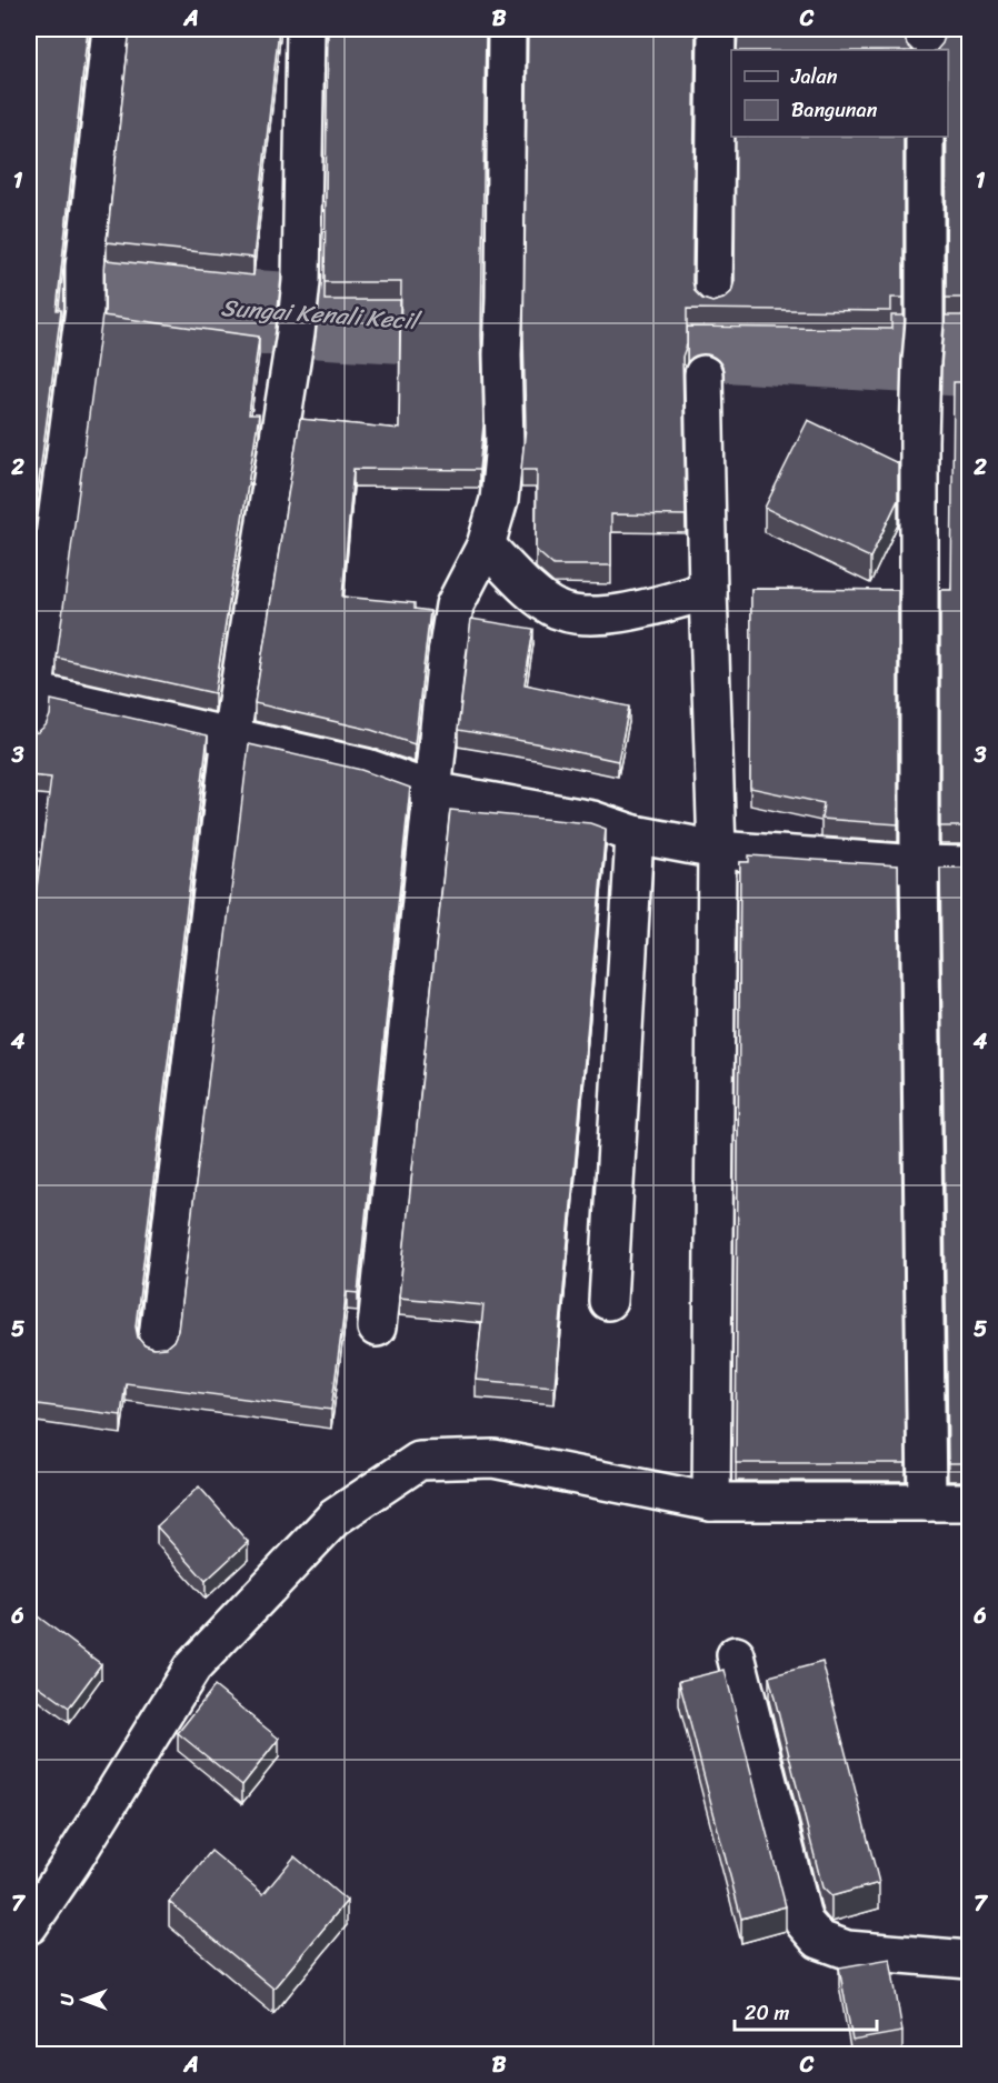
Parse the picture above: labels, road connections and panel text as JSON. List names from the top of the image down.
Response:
{
  "water": ["Sungai Kenali Kecil"],
  "legend": ["Jalan", "Bangunan"],
  "scale_bar": "20 m",
  "north": "left",
  "grid": {
    "columns": ["A", "B", "C"],
    "rows": [
      "1",
      "2",
      "3",
      "4",
      "5",
      "6",
      "7"
    ]
  }
}
